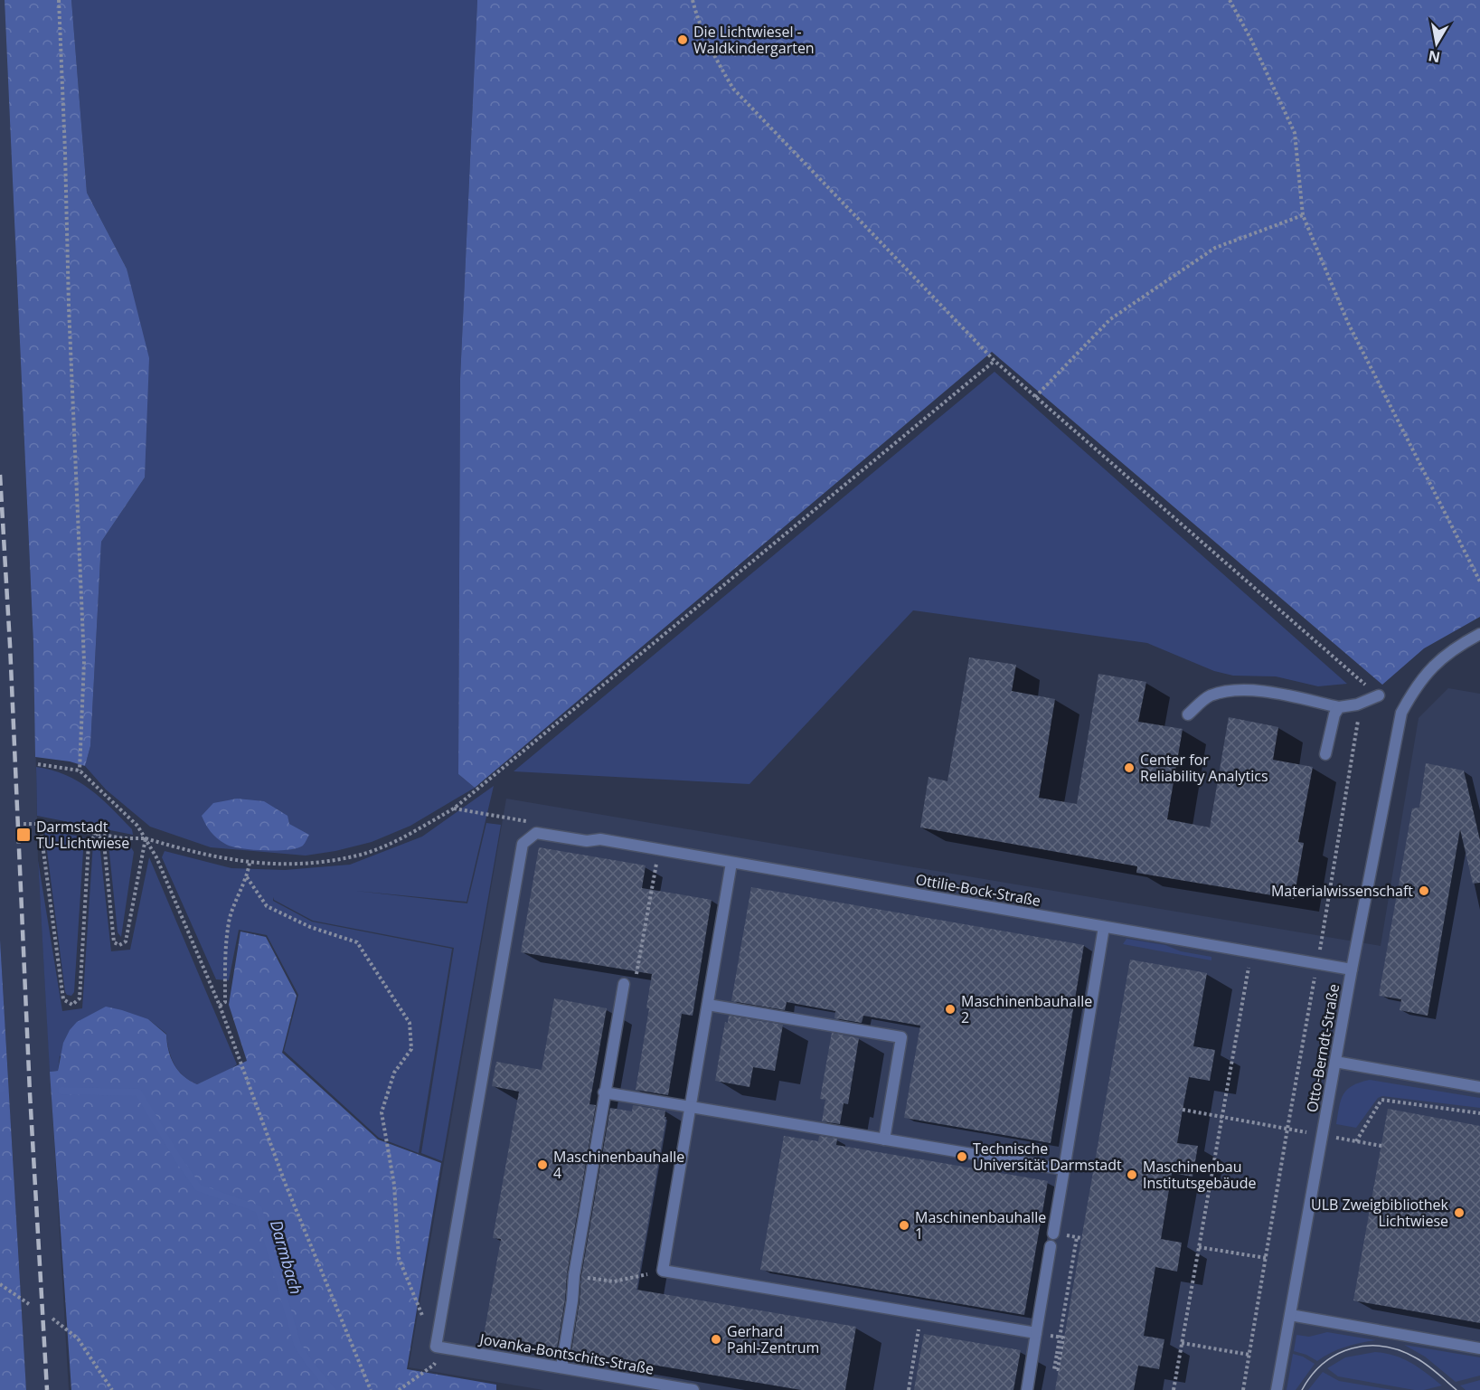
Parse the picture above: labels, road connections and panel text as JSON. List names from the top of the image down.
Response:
{
  "streets": {
    "street": ["Ottilie-Bock-Straße", "Otto-Berndt-Straße", "Jovanka-Bontschits-Straße"]
  },
  "crossings": [
    ["Ottilie-Bock-Straße", "Otto-Berndt-Straße"],
    ["Ottilie-Bock-Straße", "Jovanka-Bontschits-Straße"]
  ],
  "water": ["Darmbach"],
  "places": {
    "other": [
      "Die Lichtwiesel - Waldkindergarten",
      "Center for Reliability Analytics",
      "Materialwissenschaft",
      "Maschinenbauhalle 2",
      "Technische Universität Darmstadt",
      "Maschinenbauhalle 4",
      "Maschinenbau Institutsgebäude",
      "ULB Zweigbibliothek Lichtwiese",
      "Maschinenbauhalle 1",
      "Gerhard Pahl-Zentrum"
    ],
    "transit": ["Darmstadt TU-Lichtwiese"]
  },
  "north": "bottom"
}
